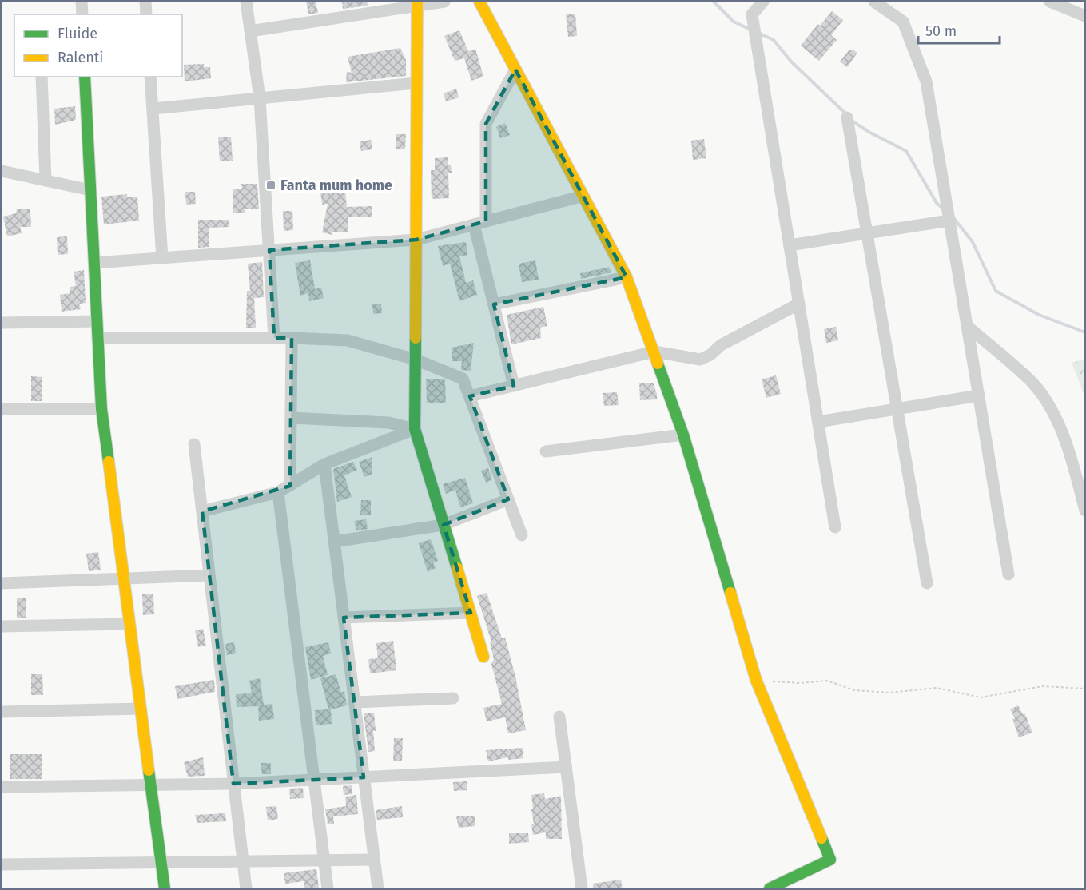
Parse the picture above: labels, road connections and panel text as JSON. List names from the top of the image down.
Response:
{
  "places": {
    "transit": ["Fanta mum home"]
  },
  "legend": ["Fluide", "Ralenti"],
  "scale_bar": "50 m"
}
